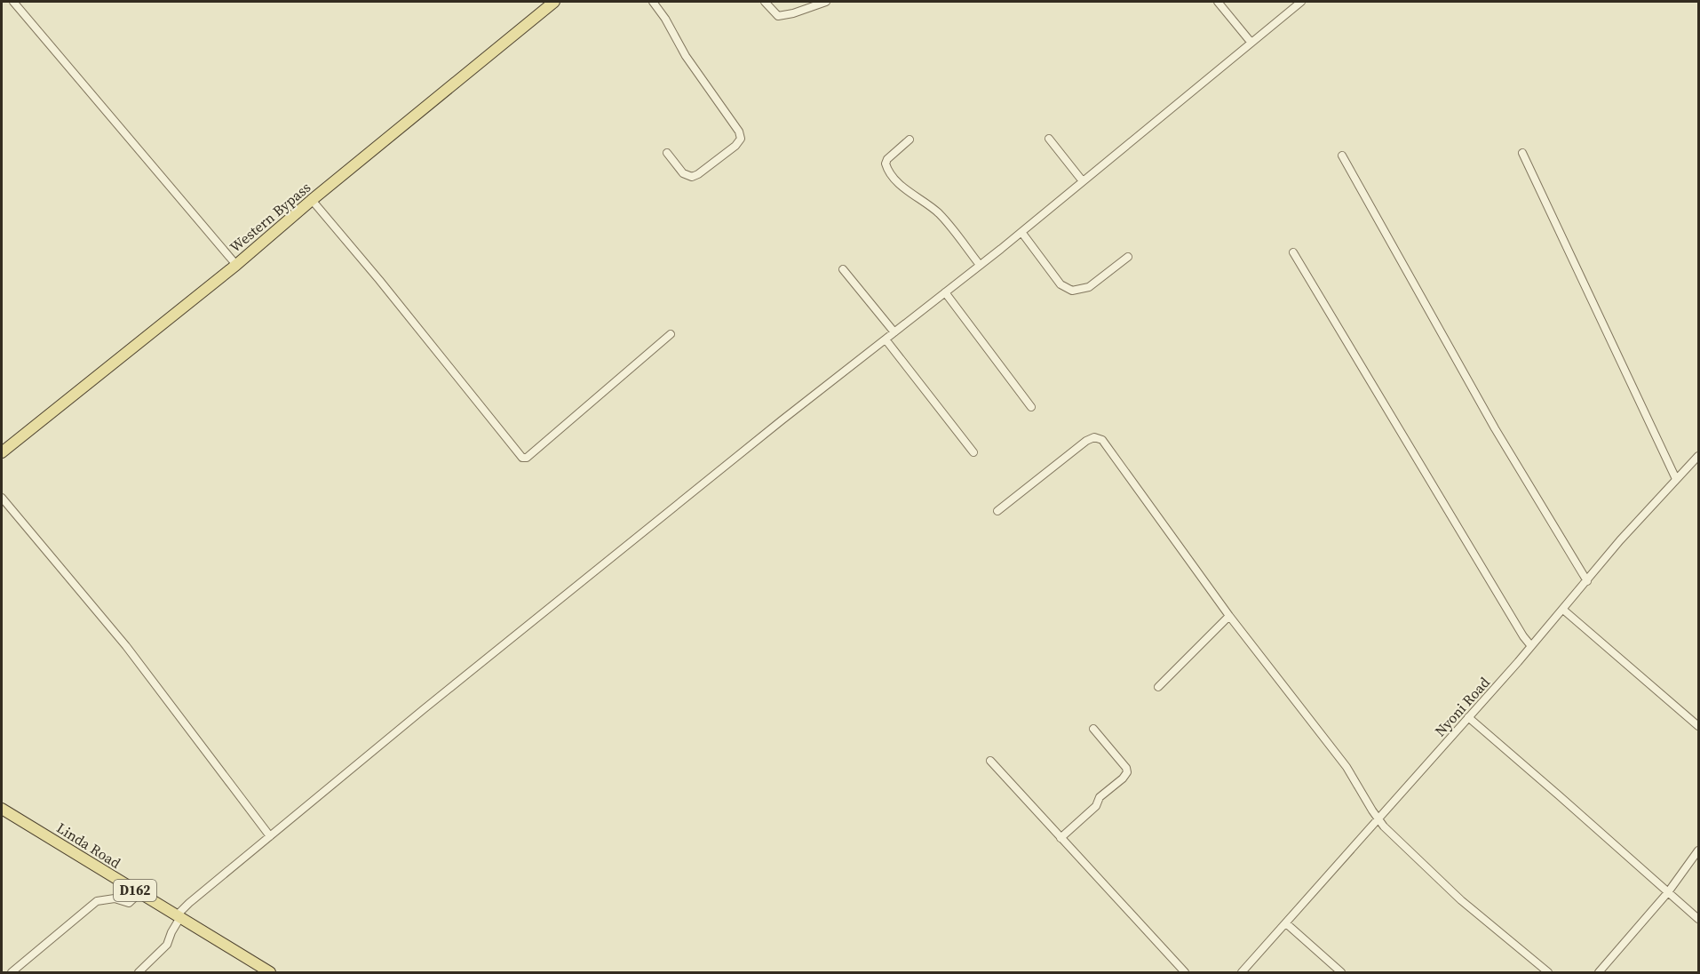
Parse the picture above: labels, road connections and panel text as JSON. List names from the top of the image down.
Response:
{
  "streets": {
    "main road": ["Western Bypass", "Linda Road", "D162"],
    "street": ["Nyoni Road"]
  }
}
